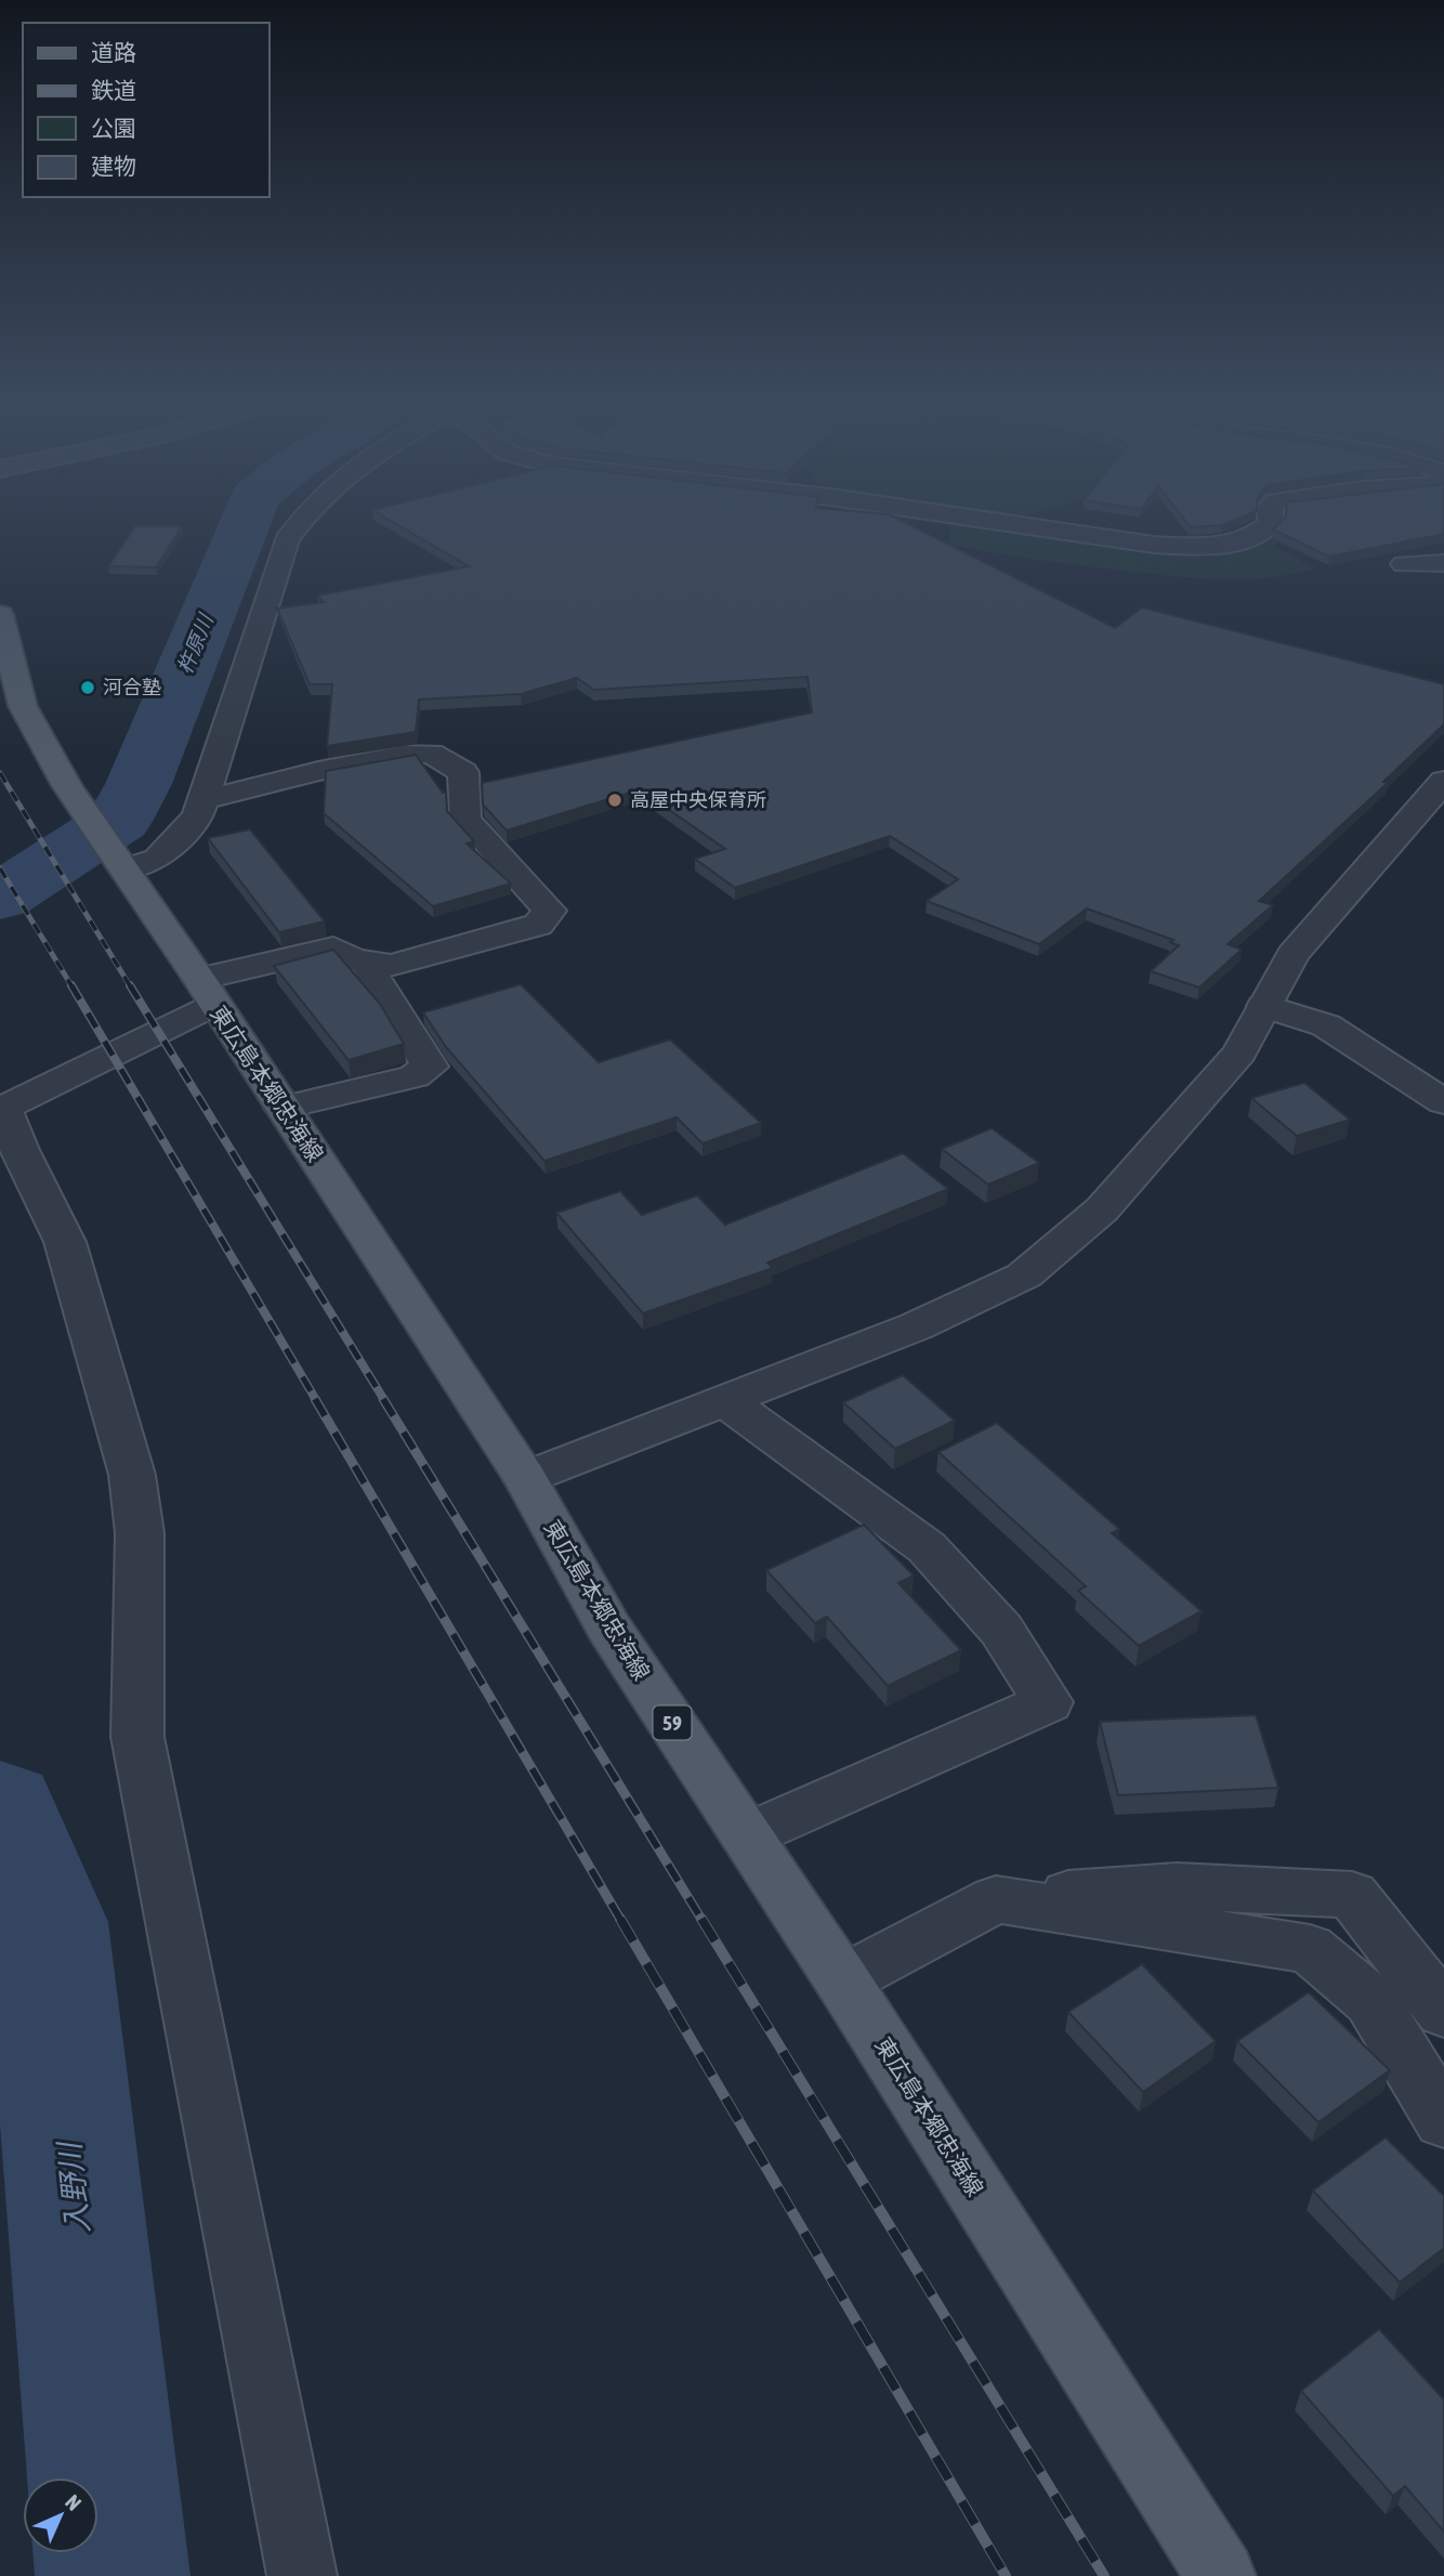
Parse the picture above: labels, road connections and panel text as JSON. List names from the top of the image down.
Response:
{
  "streets": {
    "main road": ["東広島本郷忠海線", "59"]
  },
  "water": ["杵原川", "入野川"],
  "places": ["河合塾", "高屋中央保育所"],
  "legend": [
    "道路",
    "鉄道",
    "公園",
    "建物"
  ],
  "north": "top right"
}
